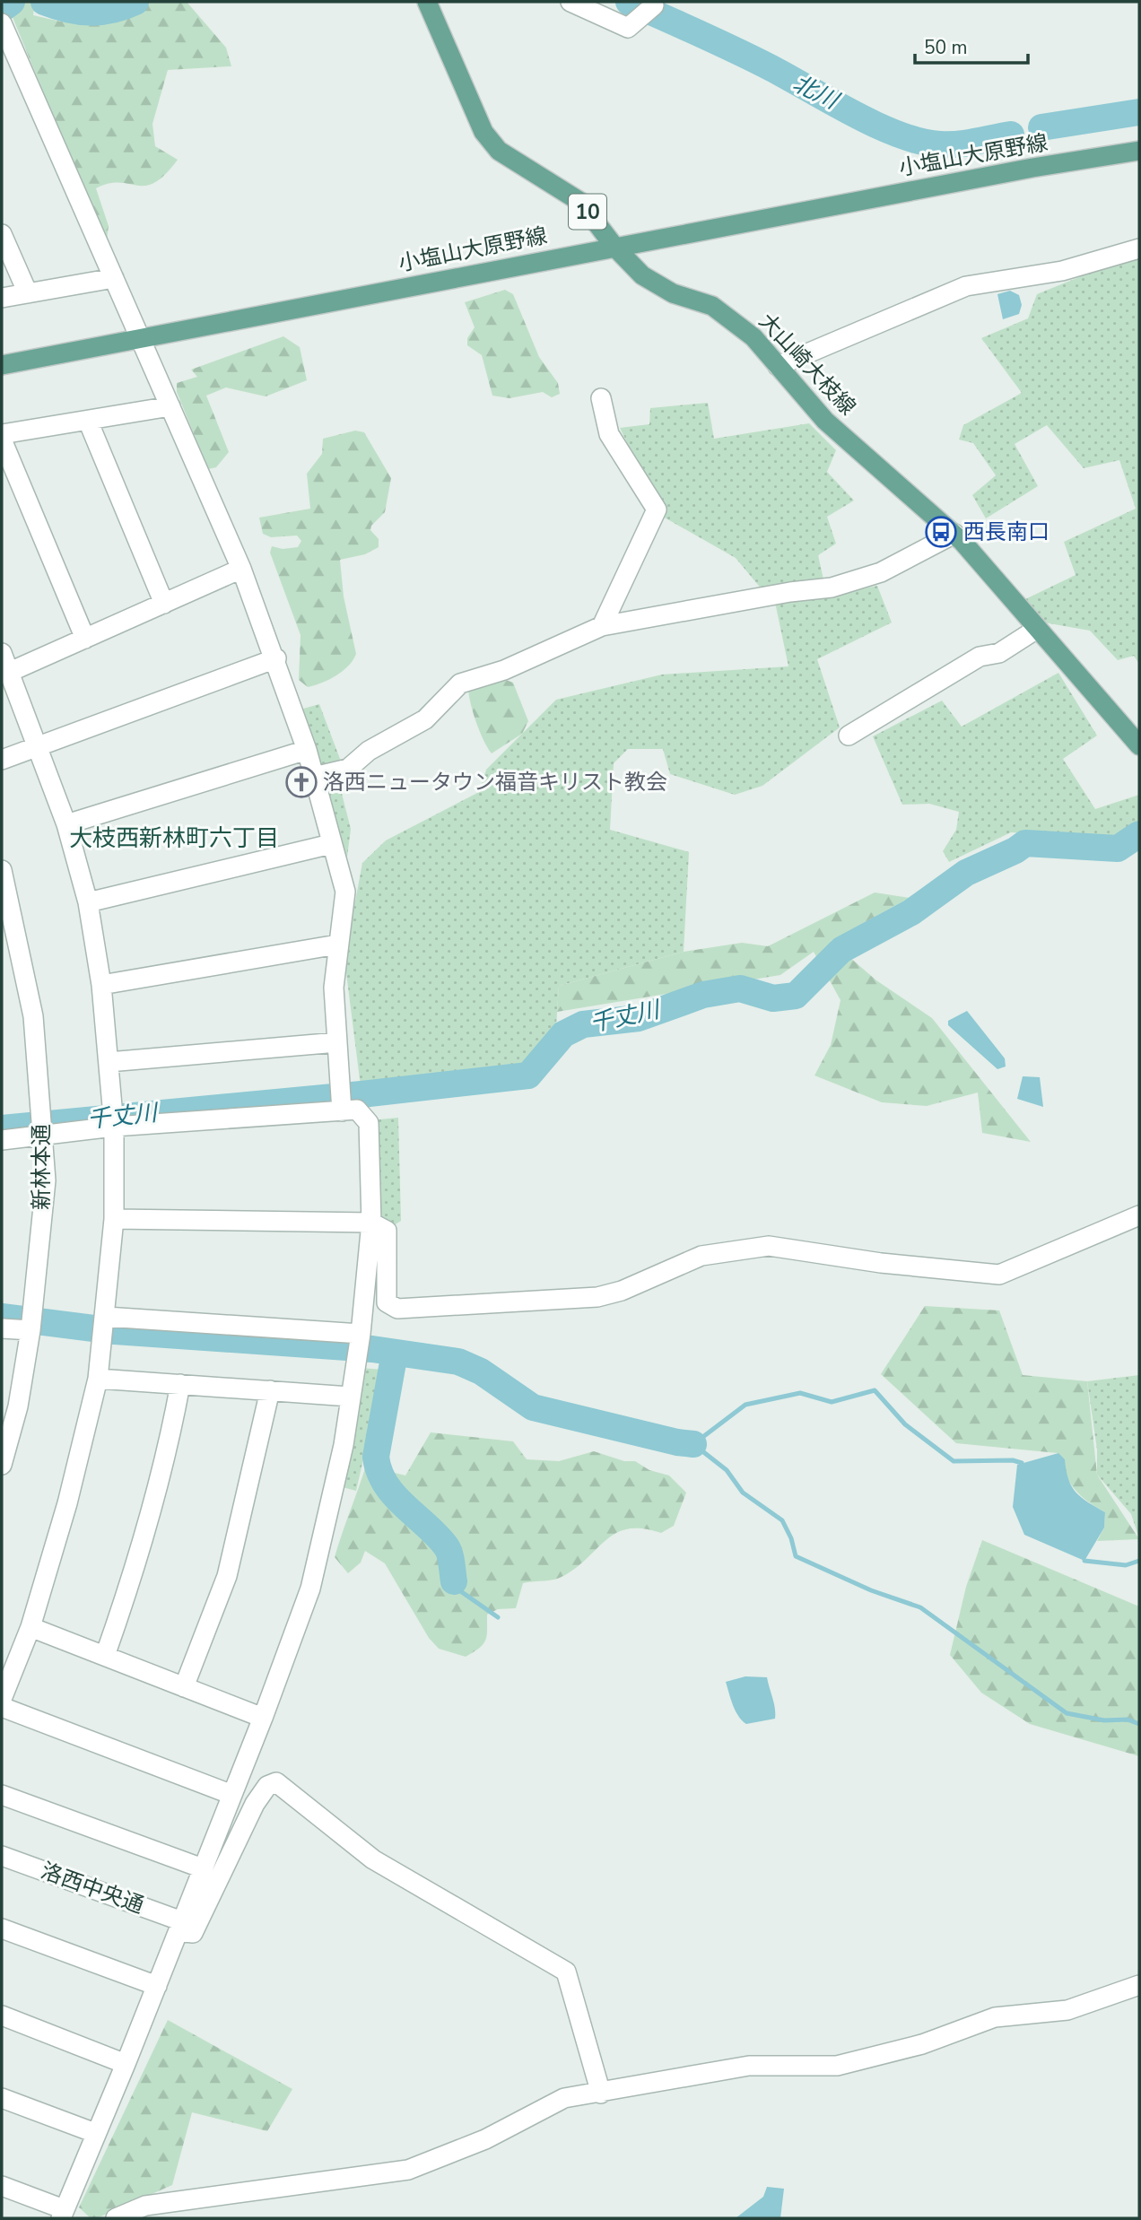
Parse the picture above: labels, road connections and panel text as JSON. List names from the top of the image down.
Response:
{
  "streets": {
    "main road": ["小塩山大原野線", "10", "大山崎大枝線"],
    "street": ["新林本通", "洛西中央通"]
  },
  "crossings": [
    ["小塩山大原野線", "大山崎大枝線"]
  ],
  "districts": ["大枝西新林町六丁目"],
  "water": ["北川", "千丈川"],
  "places": {
    "bus stop": ["西長南口"],
    "church": ["洛西ニュータウン福音キリスト教会"]
  },
  "scale_bar": "50 m"
}
